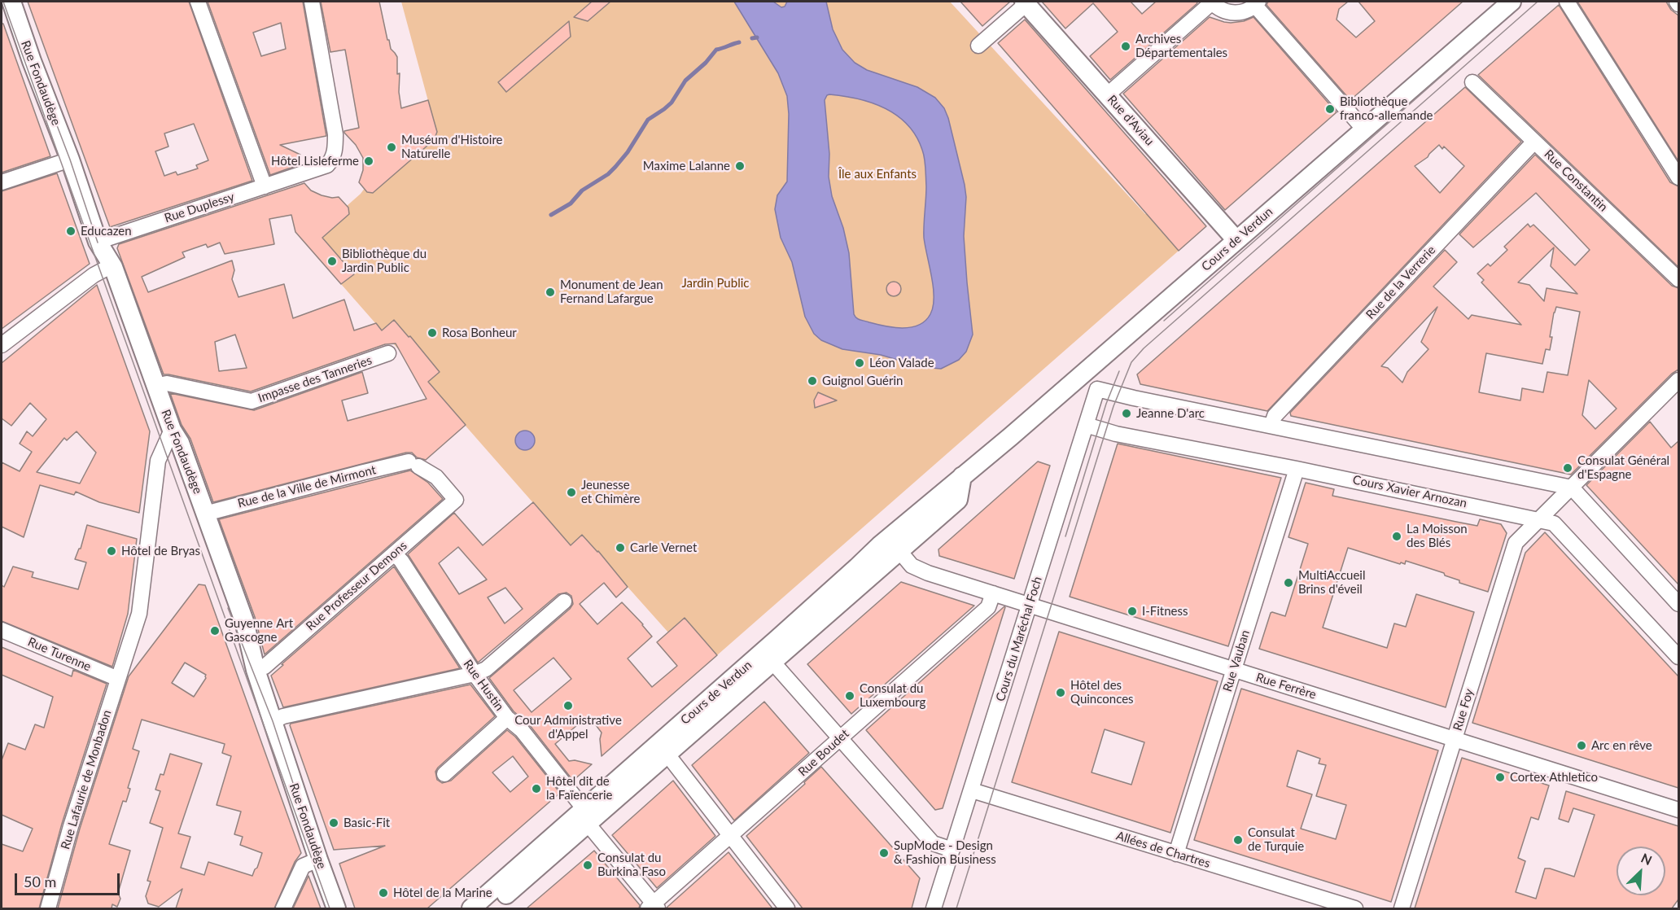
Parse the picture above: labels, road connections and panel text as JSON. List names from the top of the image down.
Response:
{
  "streets": {
    "main road": ["Rue Fondaudège", "Rue d'Aviau", "Cours de Verdun"],
    "street": [
      "Rue Constantin",
      "Rue Duplessy",
      "Rue de la Verrerie",
      "Impasse des Tanneries",
      "Rue de la Ville de Mirmont",
      "Cours Xavier Arnozan",
      "Rue Professeur Demons",
      "Cours du Maréchal Foch",
      "Rue Turenne",
      "Rue Vauban",
      "Rue Hustin",
      "Rue Ferrère",
      "Rue Foy",
      "Rue Boudet",
      "Rue Lafaurie de Monbadon",
      "Allées de Chartres"
    ]
  },
  "crossings": [
    ["Rue Fondaudège", "Rue Duplessy"],
    ["Rue Fondaudège", "Impasse des Tanneries"],
    ["Rue Fondaudège", "Rue de la Ville de Mirmont"],
    ["Rue Fondaudège", "Rue Professeur Demons"],
    ["Rue Fondaudège", "Rue Lafaurie de Monbadon"],
    ["Rue d'Aviau", "Cours de Verdun"],
    ["Rue Constantin", "Rue de la Verrerie"],
    ["Cours de Verdun", "Rue Hustin"],
    ["Cours de Verdun", "Rue Ferrère"],
    ["Rue de la Ville de Mirmont", "Rue Professeur Demons"],
    ["Cours Xavier Arnozan", "Cours du Maréchal Foch"],
    ["Cours Xavier Arnozan", "Rue Vauban"],
    ["Cours Xavier Arnozan", "Rue Foy"],
    ["Rue Professeur Demons", "Rue Hustin"],
    ["Cours du Maréchal Foch", "Rue Ferrère"],
    ["Cours du Maréchal Foch", "Allées de Chartres"],
    ["Rue Turenne", "Rue Lafaurie de Monbadon"],
    ["Rue Vauban", "Rue Ferrère"],
    ["Rue Vauban", "Allées de Chartres"],
    ["Rue Hustin", "Rue Boudet"],
    ["Rue Ferrère", "Rue Foy"],
    ["Rue Ferrère", "Rue Boudet"]
  ],
  "parks": ["Île aux Enfants", "Jardin Public"],
  "places": [
    "Archives Départementales",
    "Bibliothèque franco-allemande",
    "Muséum d'Histoire Naturelle",
    "Hôtel Lisleferme",
    "Maxime Lalanne",
    "Educazen",
    "Bibliothèque du Jardin Public",
    "Monument de Jean Fernand Lafargue",
    "Rosa Bonheur",
    "Léon Valade",
    "Guignol Guérin",
    "Jeanne D'arc",
    "Consulat Général d'Espagne",
    "Jeunesse et Chimère",
    "La Moisson des Blés",
    "Carle Vernet",
    "Hôtel de Bryas",
    "MultiAccueil Brins d'éveil",
    "I-Fitness",
    "Guyenne Art Gascogne",
    "Hôtel des Quinconces",
    "Consulat du Luxembourg",
    "Cour Administrative d'Appel",
    "Arc en rêve",
    "Cortex Athletico",
    "Hôtel dit de la Faïencerie",
    "Basic-Fit",
    "Consulat de Turquie",
    "SupMode - Design & Fashion Business",
    "Consulat du Burkina Faso",
    "Hôtel de la Marine"
  ],
  "scale_bar": "50 m",
  "north": "top right"
}
